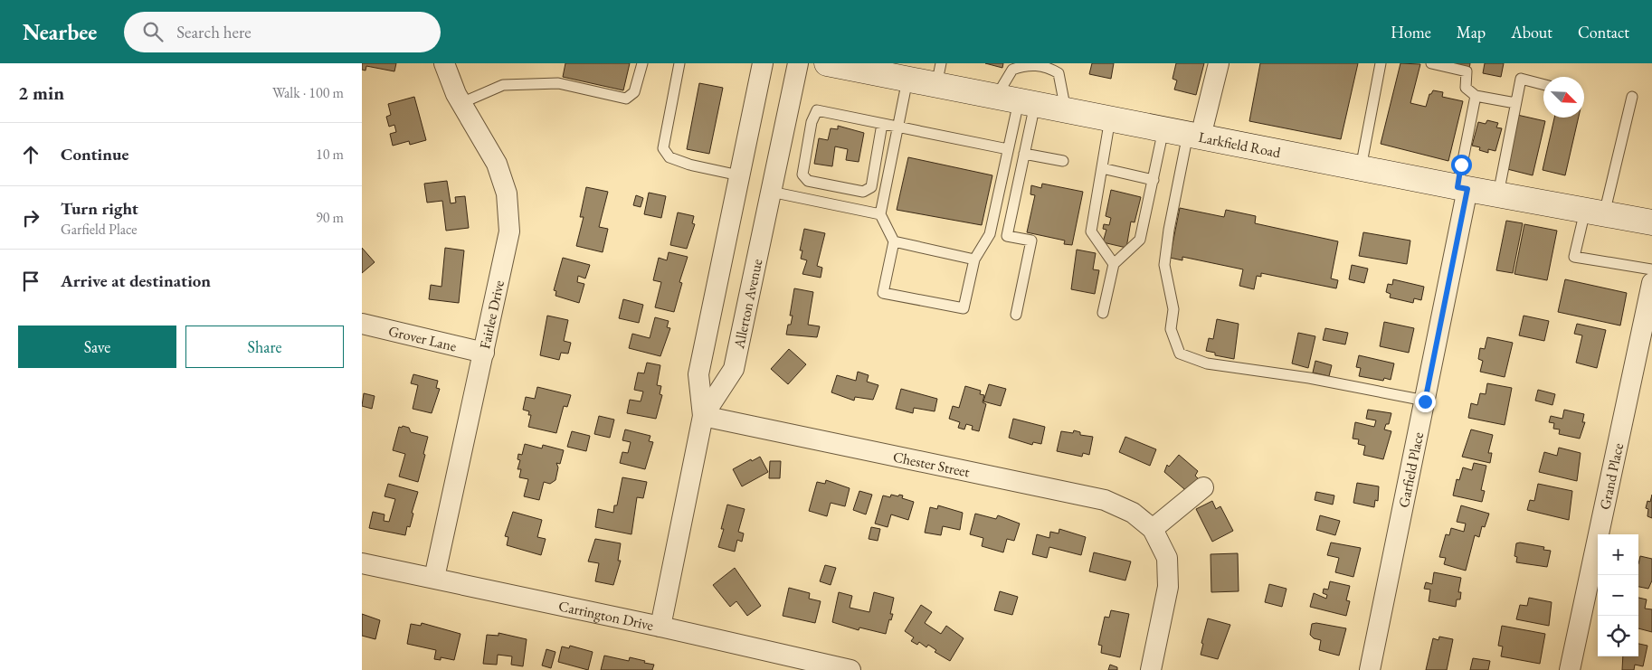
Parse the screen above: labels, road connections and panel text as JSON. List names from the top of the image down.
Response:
{
  "streets": {
    "main road": ["Larkfield Road"],
    "street": [
      "Allerton Avenue",
      "Fairlee Drive",
      "Grover Lane",
      "Chester Street",
      "Garfield Place",
      "Grand Place",
      "Carrington Drive"
    ]
  },
  "crossings": [
    ["Larkfield Road", "Garfield Place"],
    ["Allerton Avenue", "Chester Street"],
    ["Allerton Avenue", "Carrington Drive"],
    ["Fairlee Drive", "Grover Lane"],
    ["Fairlee Drive", "Carrington Drive"]
  ],
  "north": "bottom right",
  "page": {
    "header": "Nearbee",
    "search": "Search here",
    "nav": [
      "Home",
      "Map",
      "About",
      "Contact"
    ],
    "heading": ["2 min", "Walk · 100 m"],
    "list": [
      ["Continue", "10 m"],
      ["Turn right", "Garfield Place", "90 m"],
      "Arrive at destination"
    ],
    "buttons": ["Save", "Share"],
    "map_buttons": ["+", "−"]
  }
}
